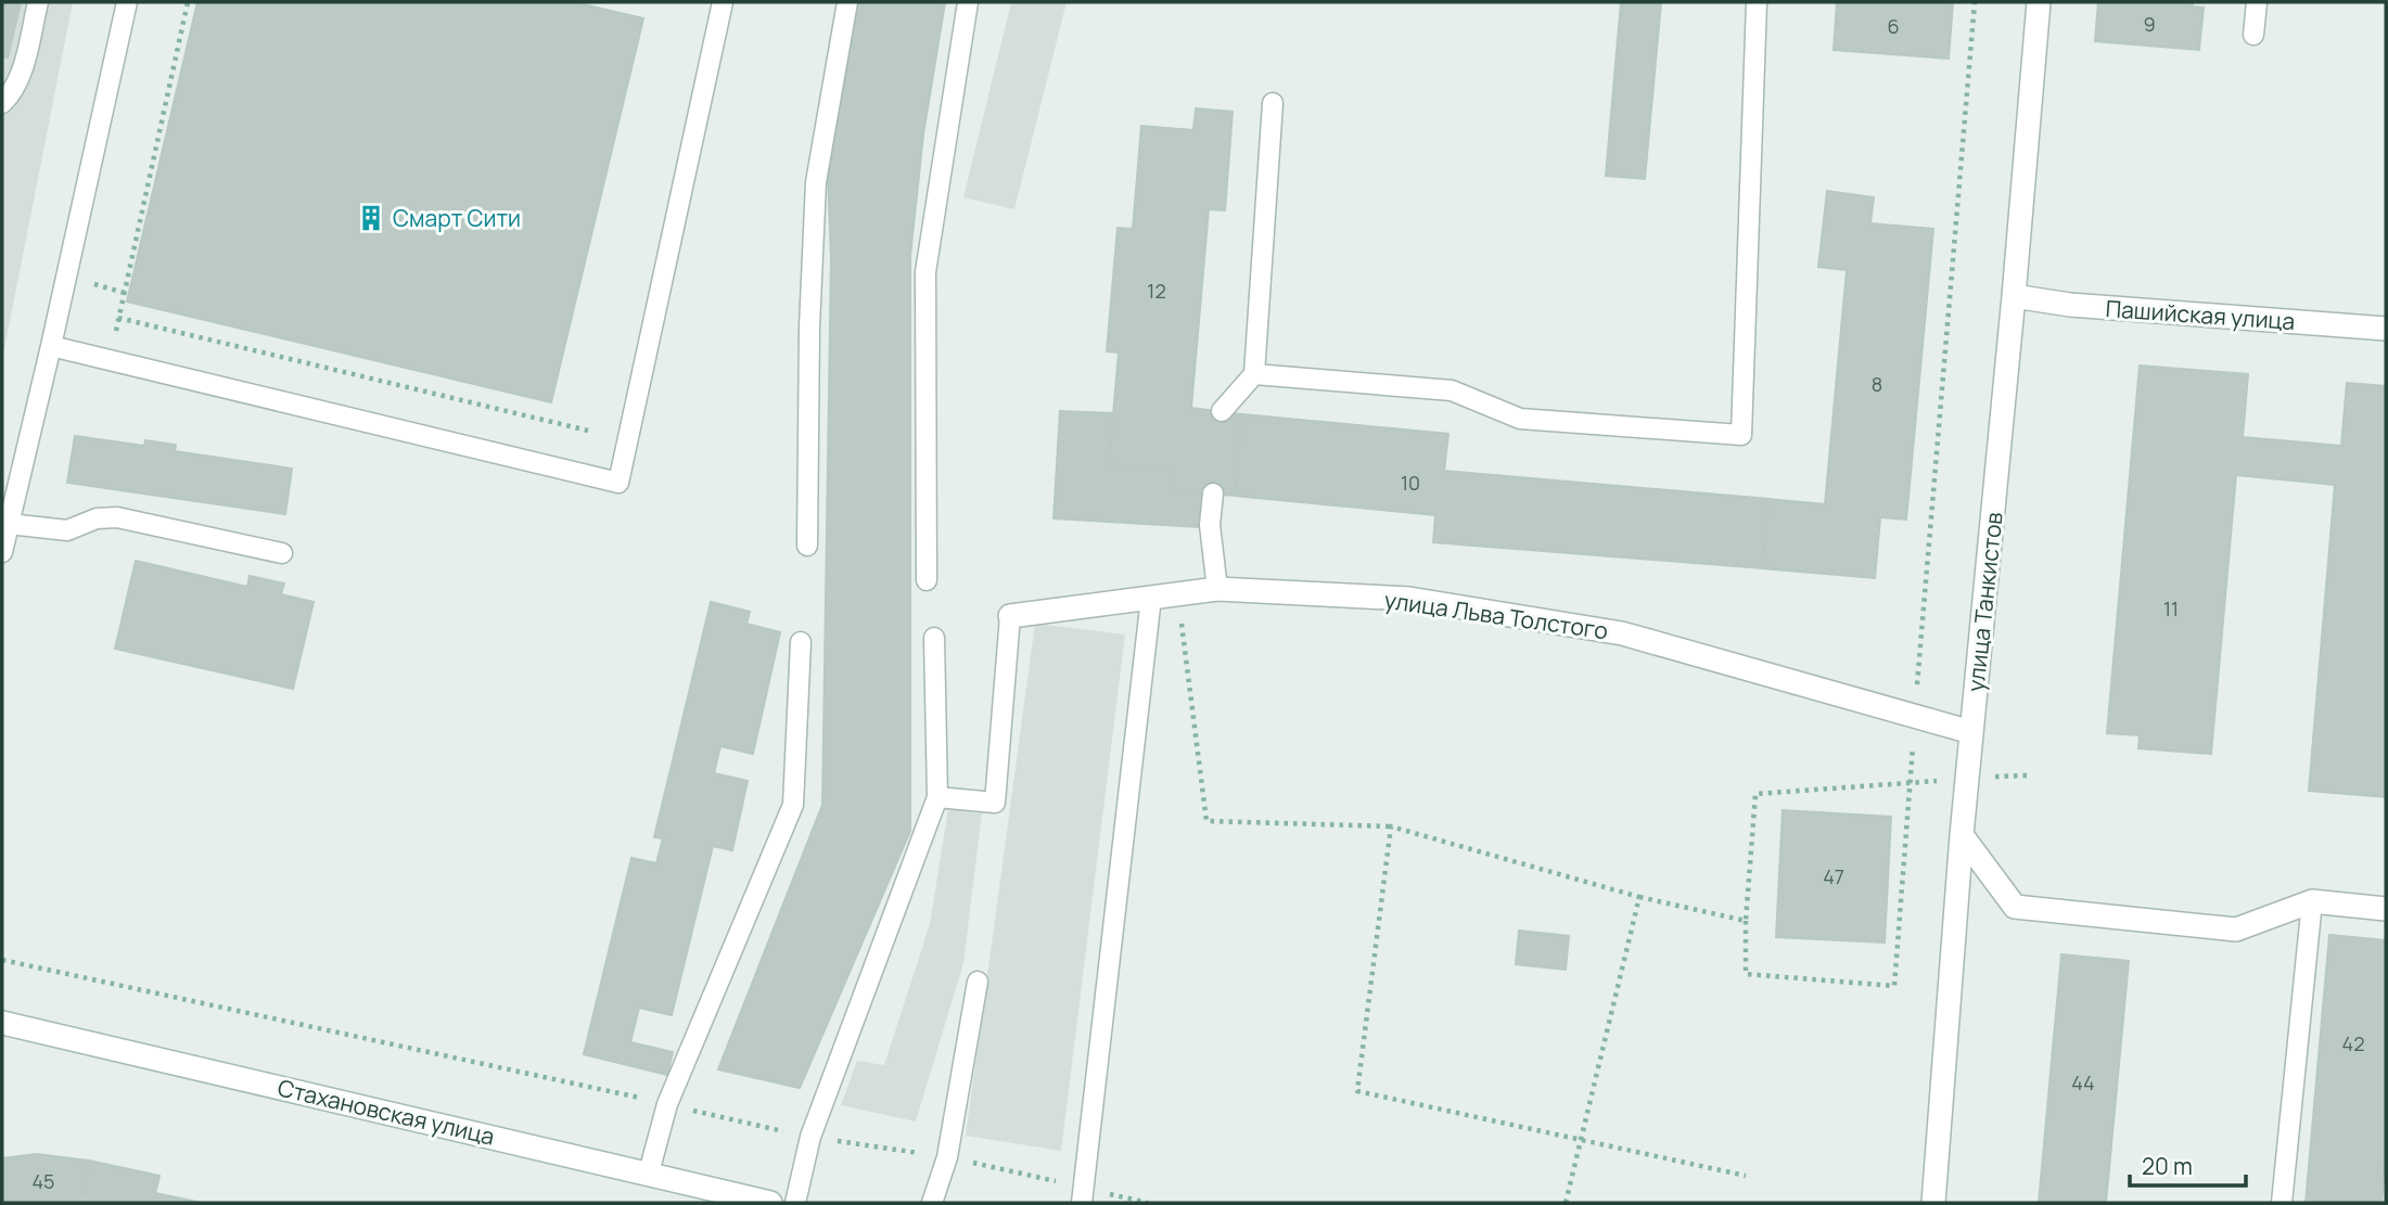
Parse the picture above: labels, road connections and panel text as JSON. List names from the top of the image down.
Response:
{
  "streets": {
    "street": [
      "Пашийская улица",
      "улица Танкистов",
      "улица Льва Толстого",
      "Стахановская улица"
    ]
  },
  "crossings": [
    ["Пашийская улица", "улица Танкистов"],
    ["улица Танкистов", "улица Льва Толстого"]
  ],
  "places": {
    "building": ["Смарт Сити"]
  },
  "house_numbers": [
    "9",
    "6",
    "12",
    "8",
    "10",
    "11",
    "47",
    "42",
    "44",
    "45"
  ],
  "scale_bar": "20 m"
}
